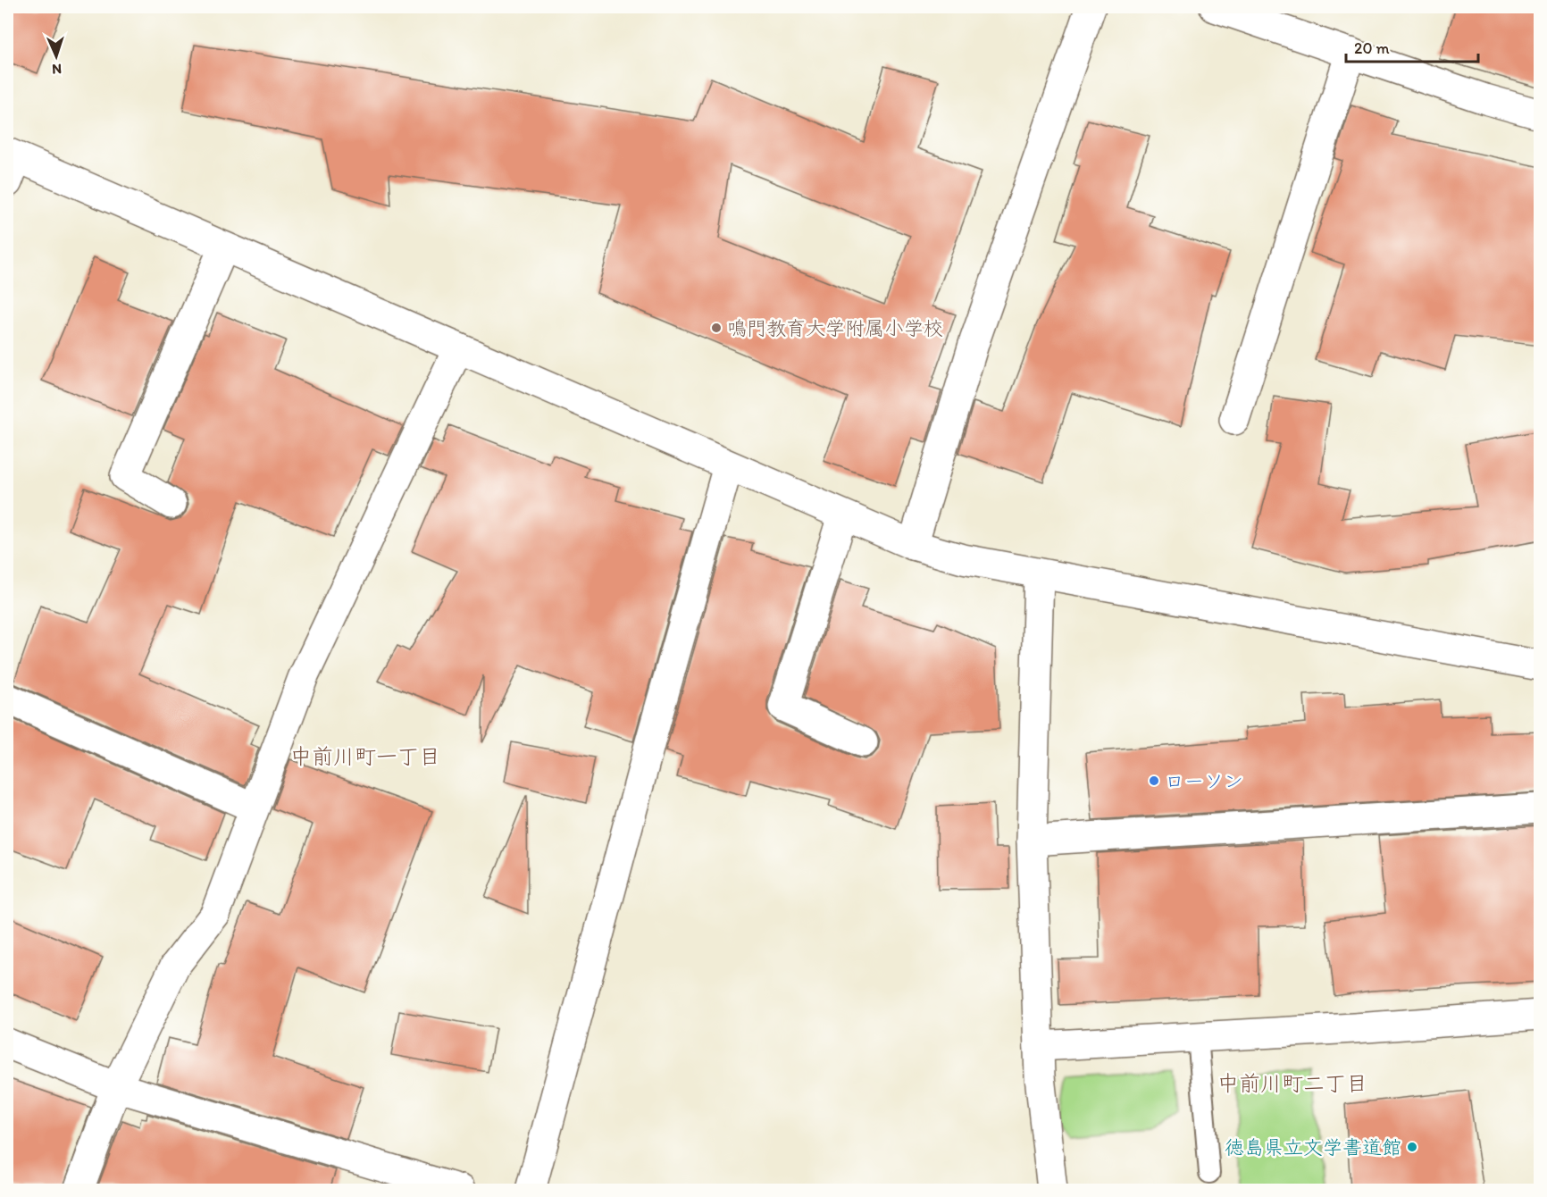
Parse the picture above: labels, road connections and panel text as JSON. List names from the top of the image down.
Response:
{
  "districts": ["中前川町一丁目", "中前川町二丁目"],
  "places": ["鳴門教育大学附属小学校", "ローソン", "徳島県立文学書道館"],
  "scale_bar": "20 m",
  "north": "bottom"
}
